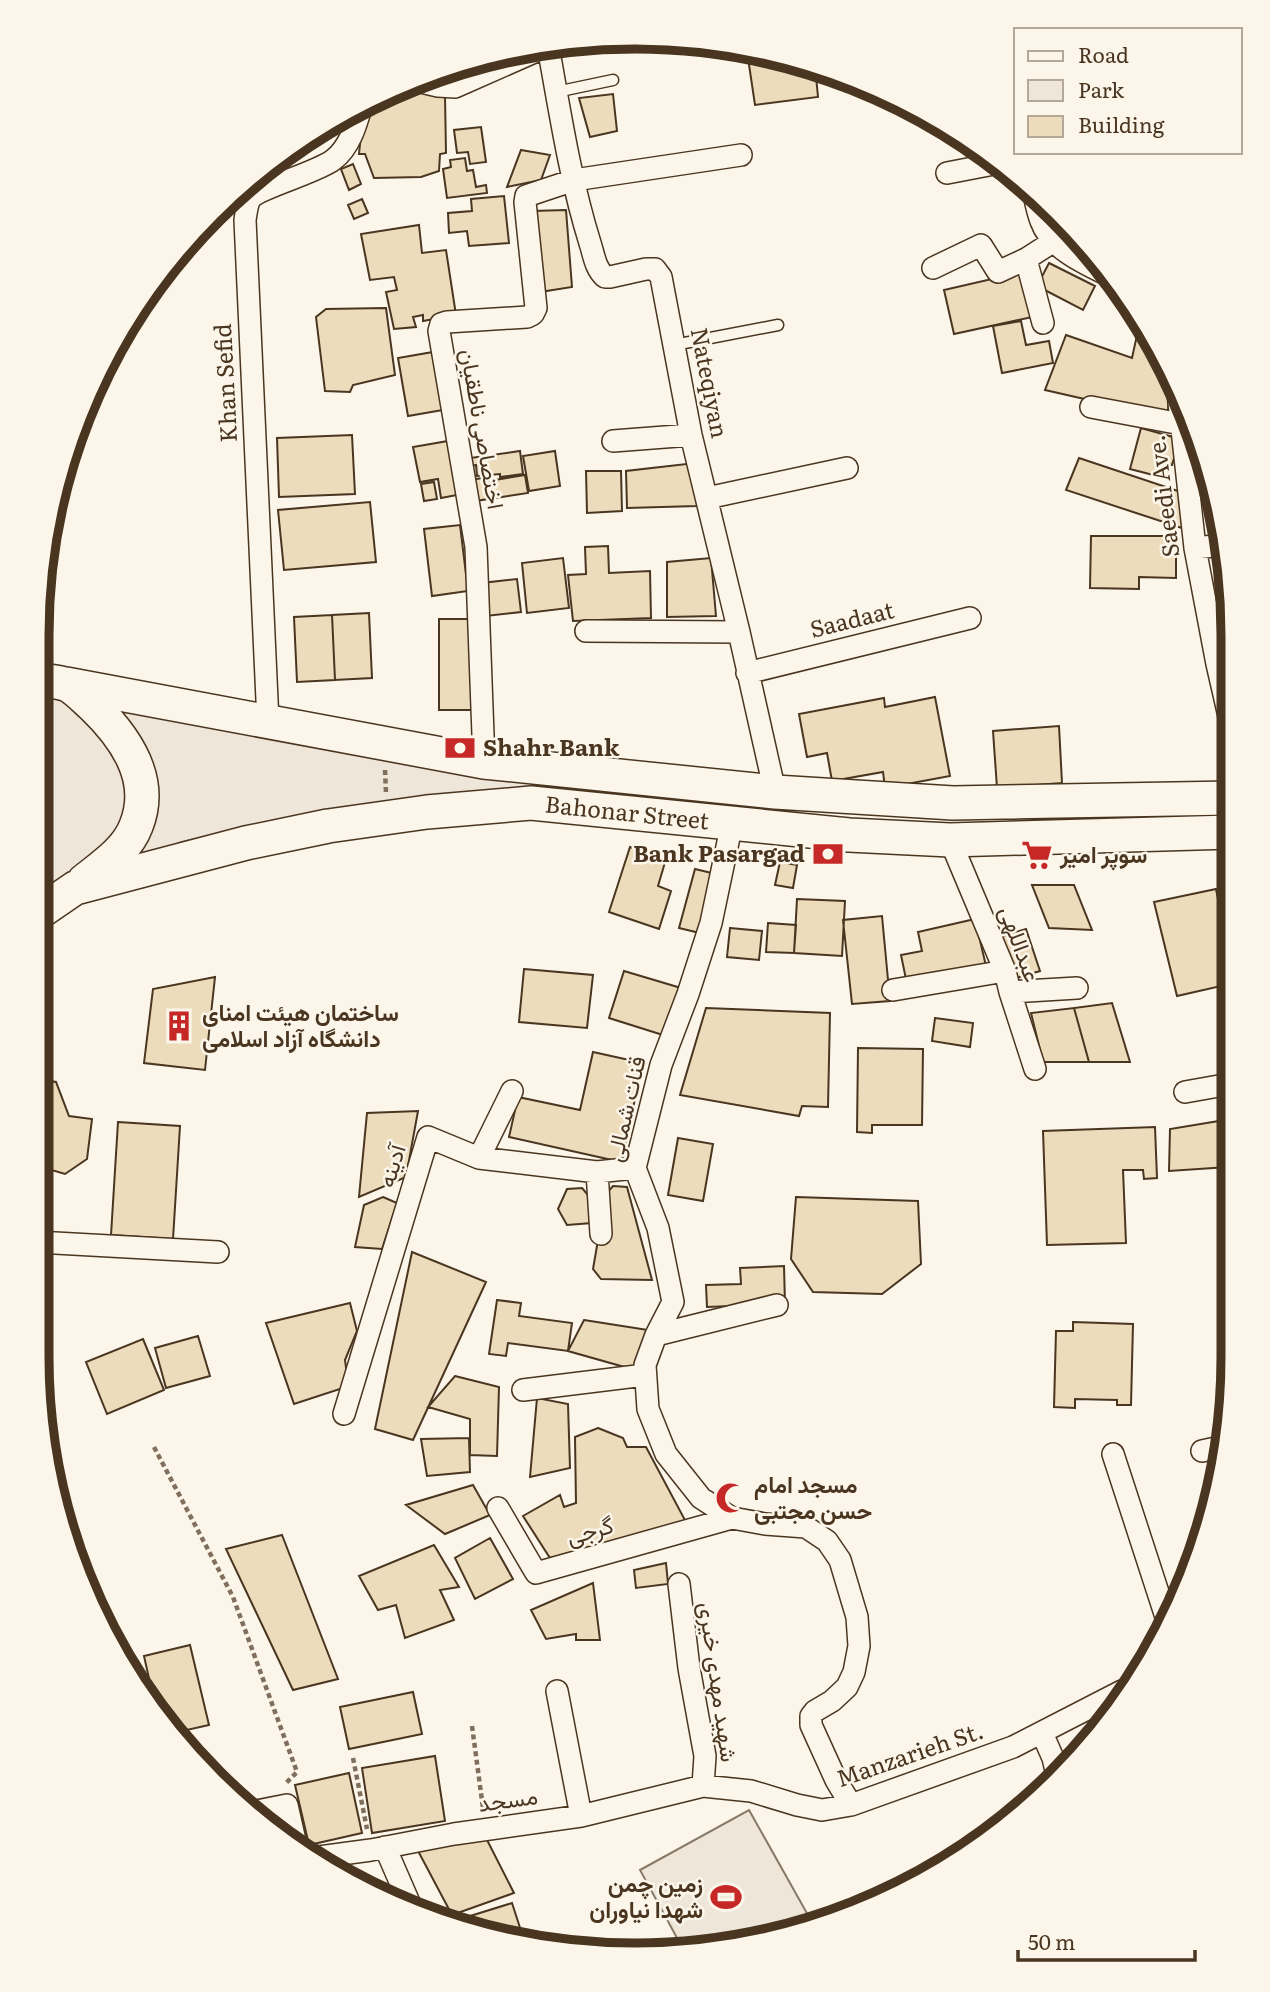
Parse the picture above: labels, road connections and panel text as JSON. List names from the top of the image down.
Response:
{
  "streets": {
    "main road": ["Bahonar Street"],
    "street": [
      "Khan Sefid",
      "Nateqiyan",
      "اختصاصی ناطقیان",
      "Saeedi Ave.",
      "Saadaat",
      "عبداللهی",
      "قنات شمالى",
      "آدینه",
      "گرجی",
      "شهید مهدی خیری",
      "Manzarieh St.",
      "مسجد"
    ]
  },
  "crossings": [
    ["Khan Sefid", "Bahonar Street"],
    ["Nateqiyan", "اختصاصی ناطقیان"],
    ["Nateqiyan", "Saadaat"],
    ["Nateqiyan", "Bahonar Street"],
    ["اختصاصی ناطقیان", "Bahonar Street"],
    ["Bahonar Street", "عبداللهی"],
    ["Bahonar Street", "قنات شمالى"],
    ["قنات شمالى", "آدینه"],
    ["قنات شمالى", "گرجی"],
    ["قنات شمالى", "Manzarieh St."],
    ["شهید مهدی خیری", "Manzarieh St."],
    ["شهید مهدی خیری", "مسجد"],
    ["Manzarieh St.", "مسجد"]
  ],
  "places": {
    "bank": ["Shahr Bank", "Bank Pasargad"],
    "supermarket": ["سوپر امیر"],
    "building": ["ساختمان هیئت امنای دانشگاه آزاد اسلامی"],
    "mosque": ["مسجد امام حسن مجتبی"],
    "sports": ["زمین چمن شهدا نیاوران"]
  },
  "legend": ["Road", "Park", "Building"],
  "scale_bar": "50 m"
}
